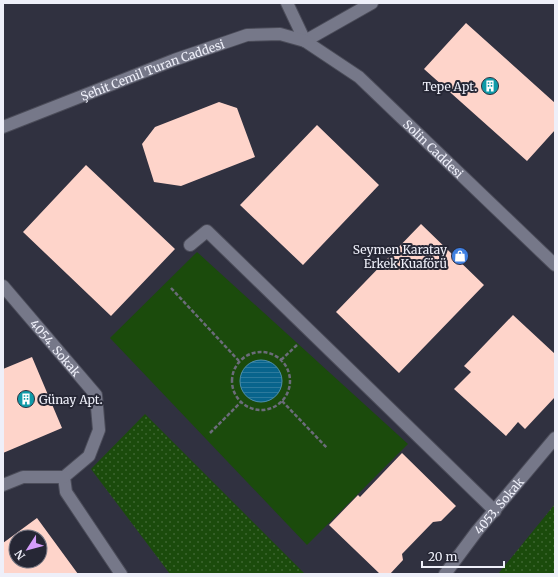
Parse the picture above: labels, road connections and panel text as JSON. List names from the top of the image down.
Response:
{
  "streets": {
    "street": [
      "Şehit Cemil Turan Caddesi",
      "Solin Caddesi",
      "4054. Sokak",
      "4053. Sokak"
    ]
  },
  "crossings": [
    ["Şehit Cemil Turan Caddesi", "Solin Caddesi"]
  ],
  "places": {
    "building": ["Tepe Apt.", "Günay Apt."],
    "shop": ["Seymen Karatay Erkek Kuaförü"]
  },
  "scale_bar": "20 m",
  "north": "bottom left"
}
